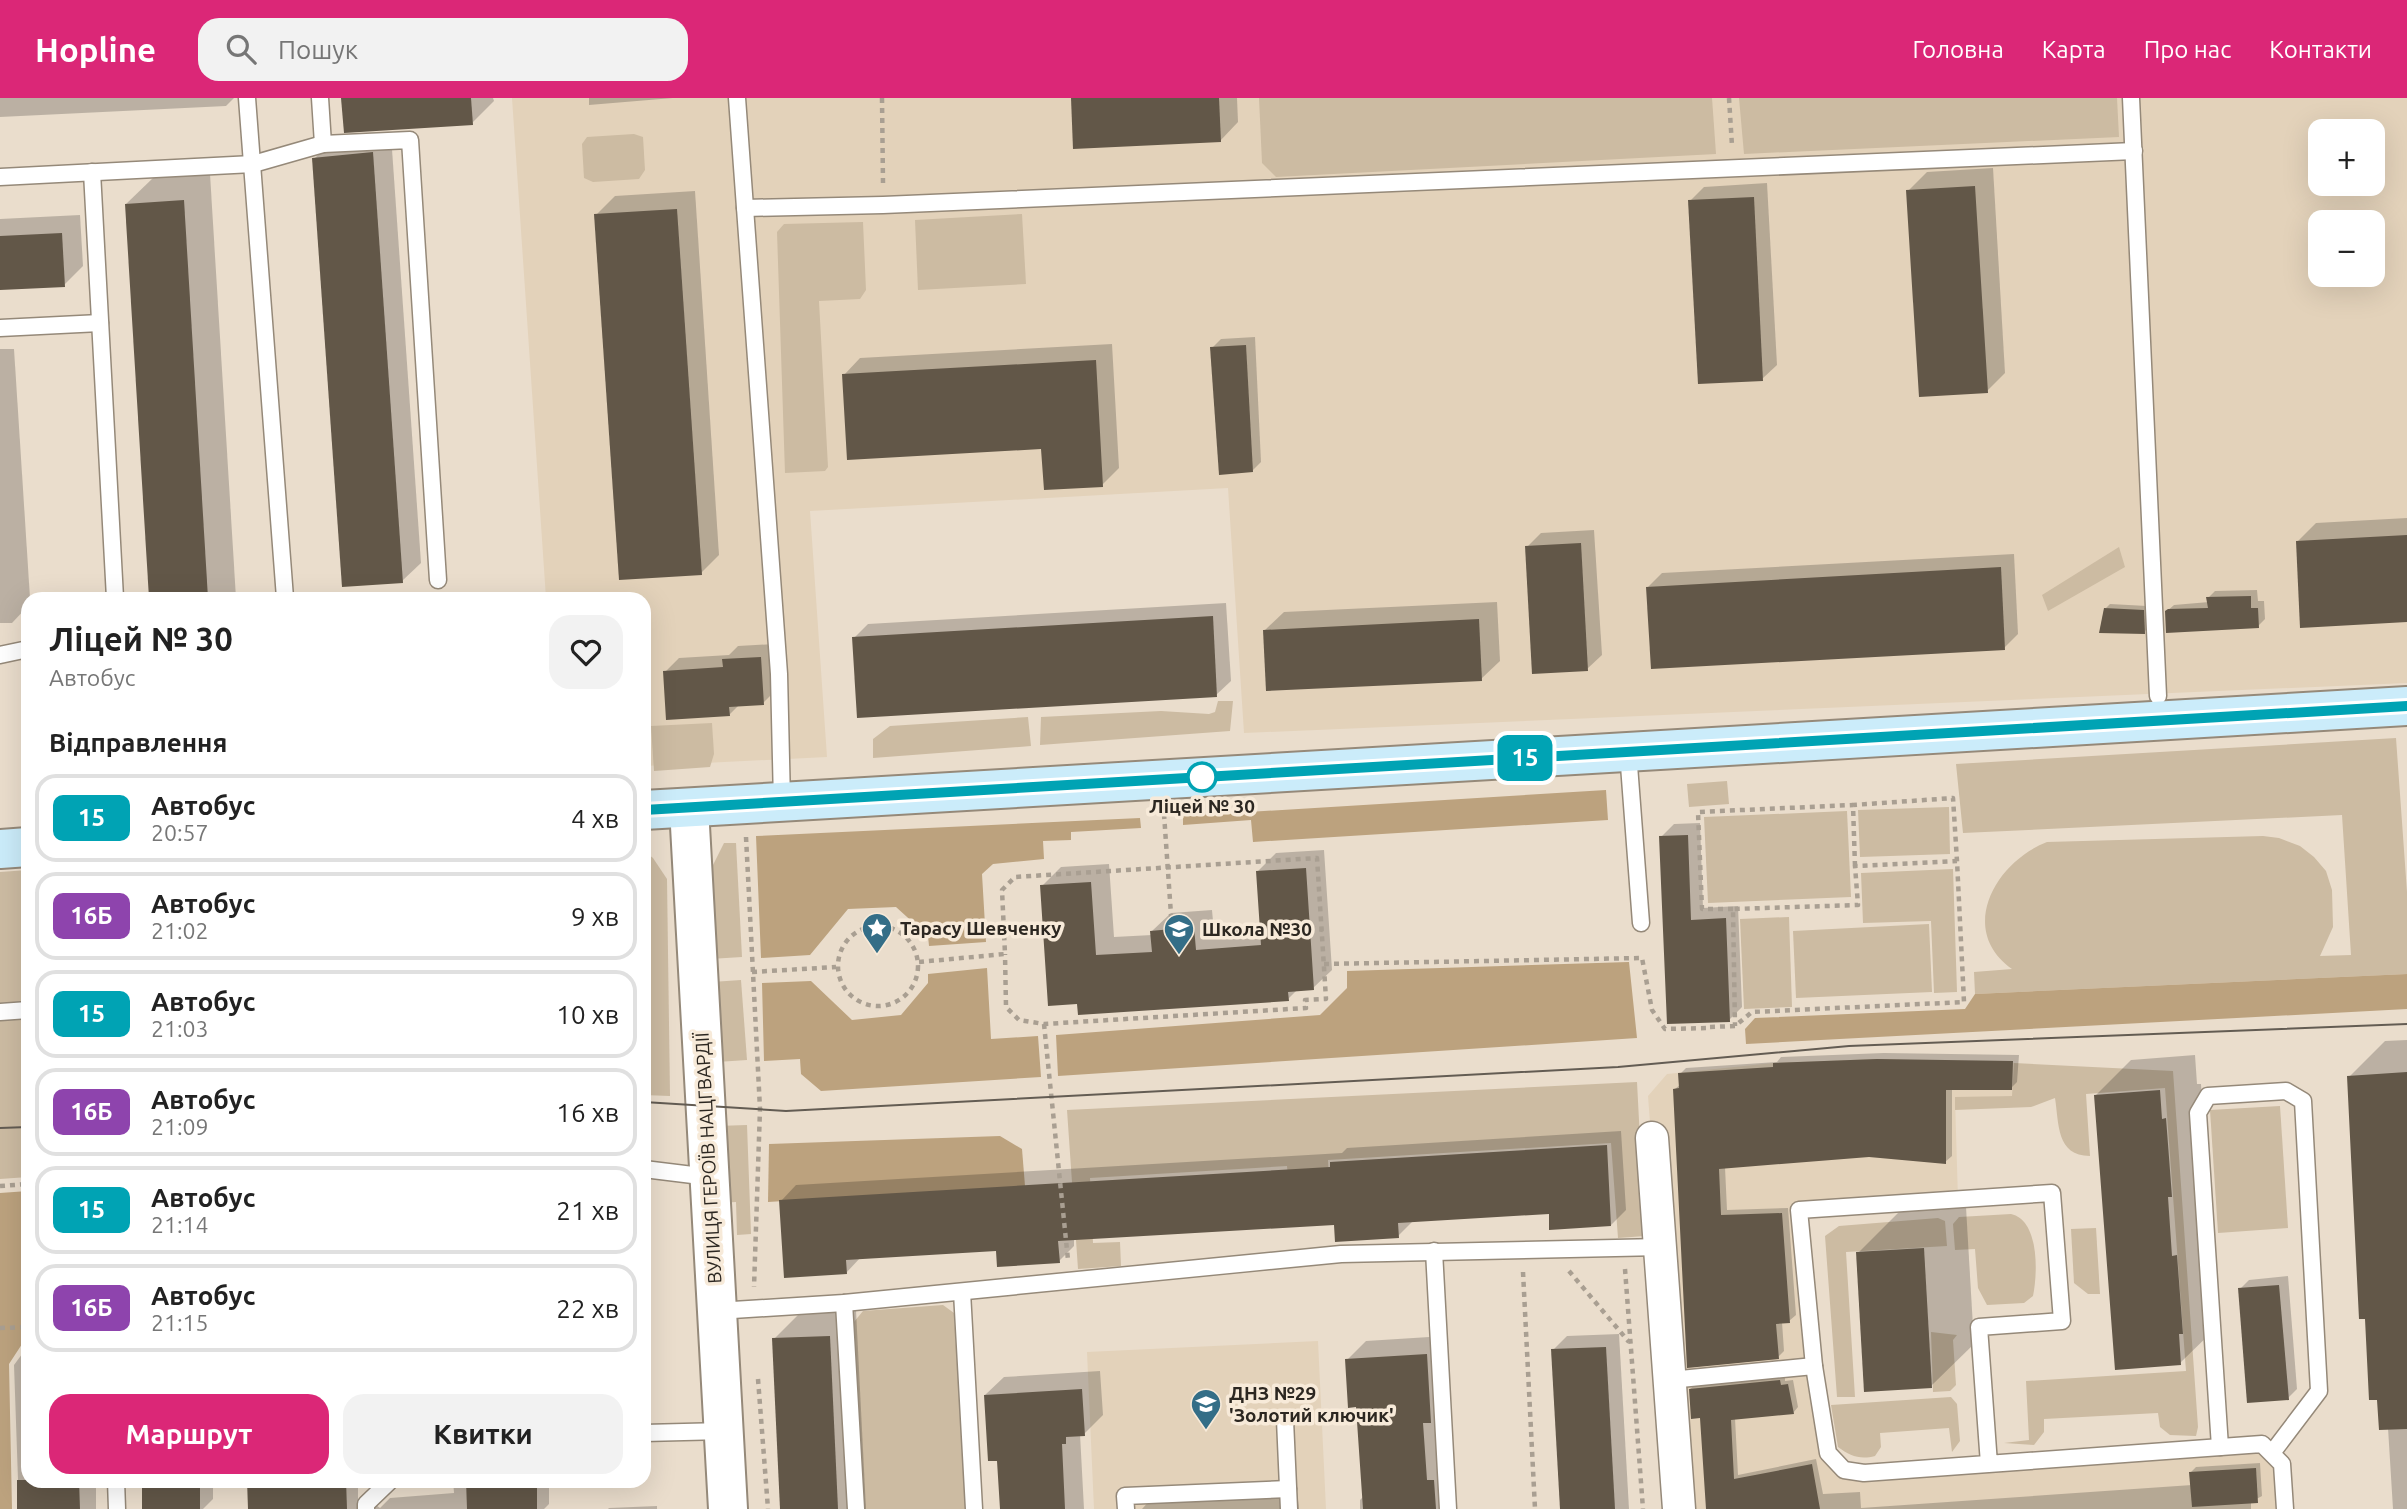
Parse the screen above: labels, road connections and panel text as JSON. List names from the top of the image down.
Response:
{
  "streets": {
    "street": ["ВУЛИЦЯ ГЕРОЇВ НАЦГВАРДІЇ"]
  },
  "places": {
    "other": ["Ліцей № 30"],
    "place": ["Тарасу Шевченку"],
    "school or university": ["Школа №30", "ДНЗ №29 'Золотий ключик'"]
  },
  "lines": ["bus line 15"],
  "page": {
    "header": "Hopline",
    "search": "Пошук",
    "nav": [
      "Головна",
      "Карта",
      "Про нас",
      "Контакти"
    ],
    "on_map": "15",
    "map_buttons": ["+", "−"],
    "heading": [
      ["Ліцей № 30", "Автобус"],
      "Відправлення"
    ],
    "list": [
      {
        "mark": "15",
        "name": "Автобус",
        "note": "20:57",
        "value": "4 хв"
      },
      {
        "mark": "16Б",
        "name": "Автобус",
        "note": "21:02",
        "value": "9 хв"
      },
      {
        "mark": "15",
        "name": "Автобус",
        "note": "21:03",
        "value": "10 хв"
      },
      {
        "mark": "16Б",
        "name": "Автобус",
        "note": "21:09",
        "value": "16 хв"
      },
      {
        "mark": "15",
        "name": "Автобус",
        "note": "21:14",
        "value": "21 хв"
      },
      {
        "mark": "16Б",
        "name": "Автобус",
        "note": "21:15",
        "value": "22 хв"
      }
    ],
    "buttons": ["Маршрут", "Квитки"]
  }
}
